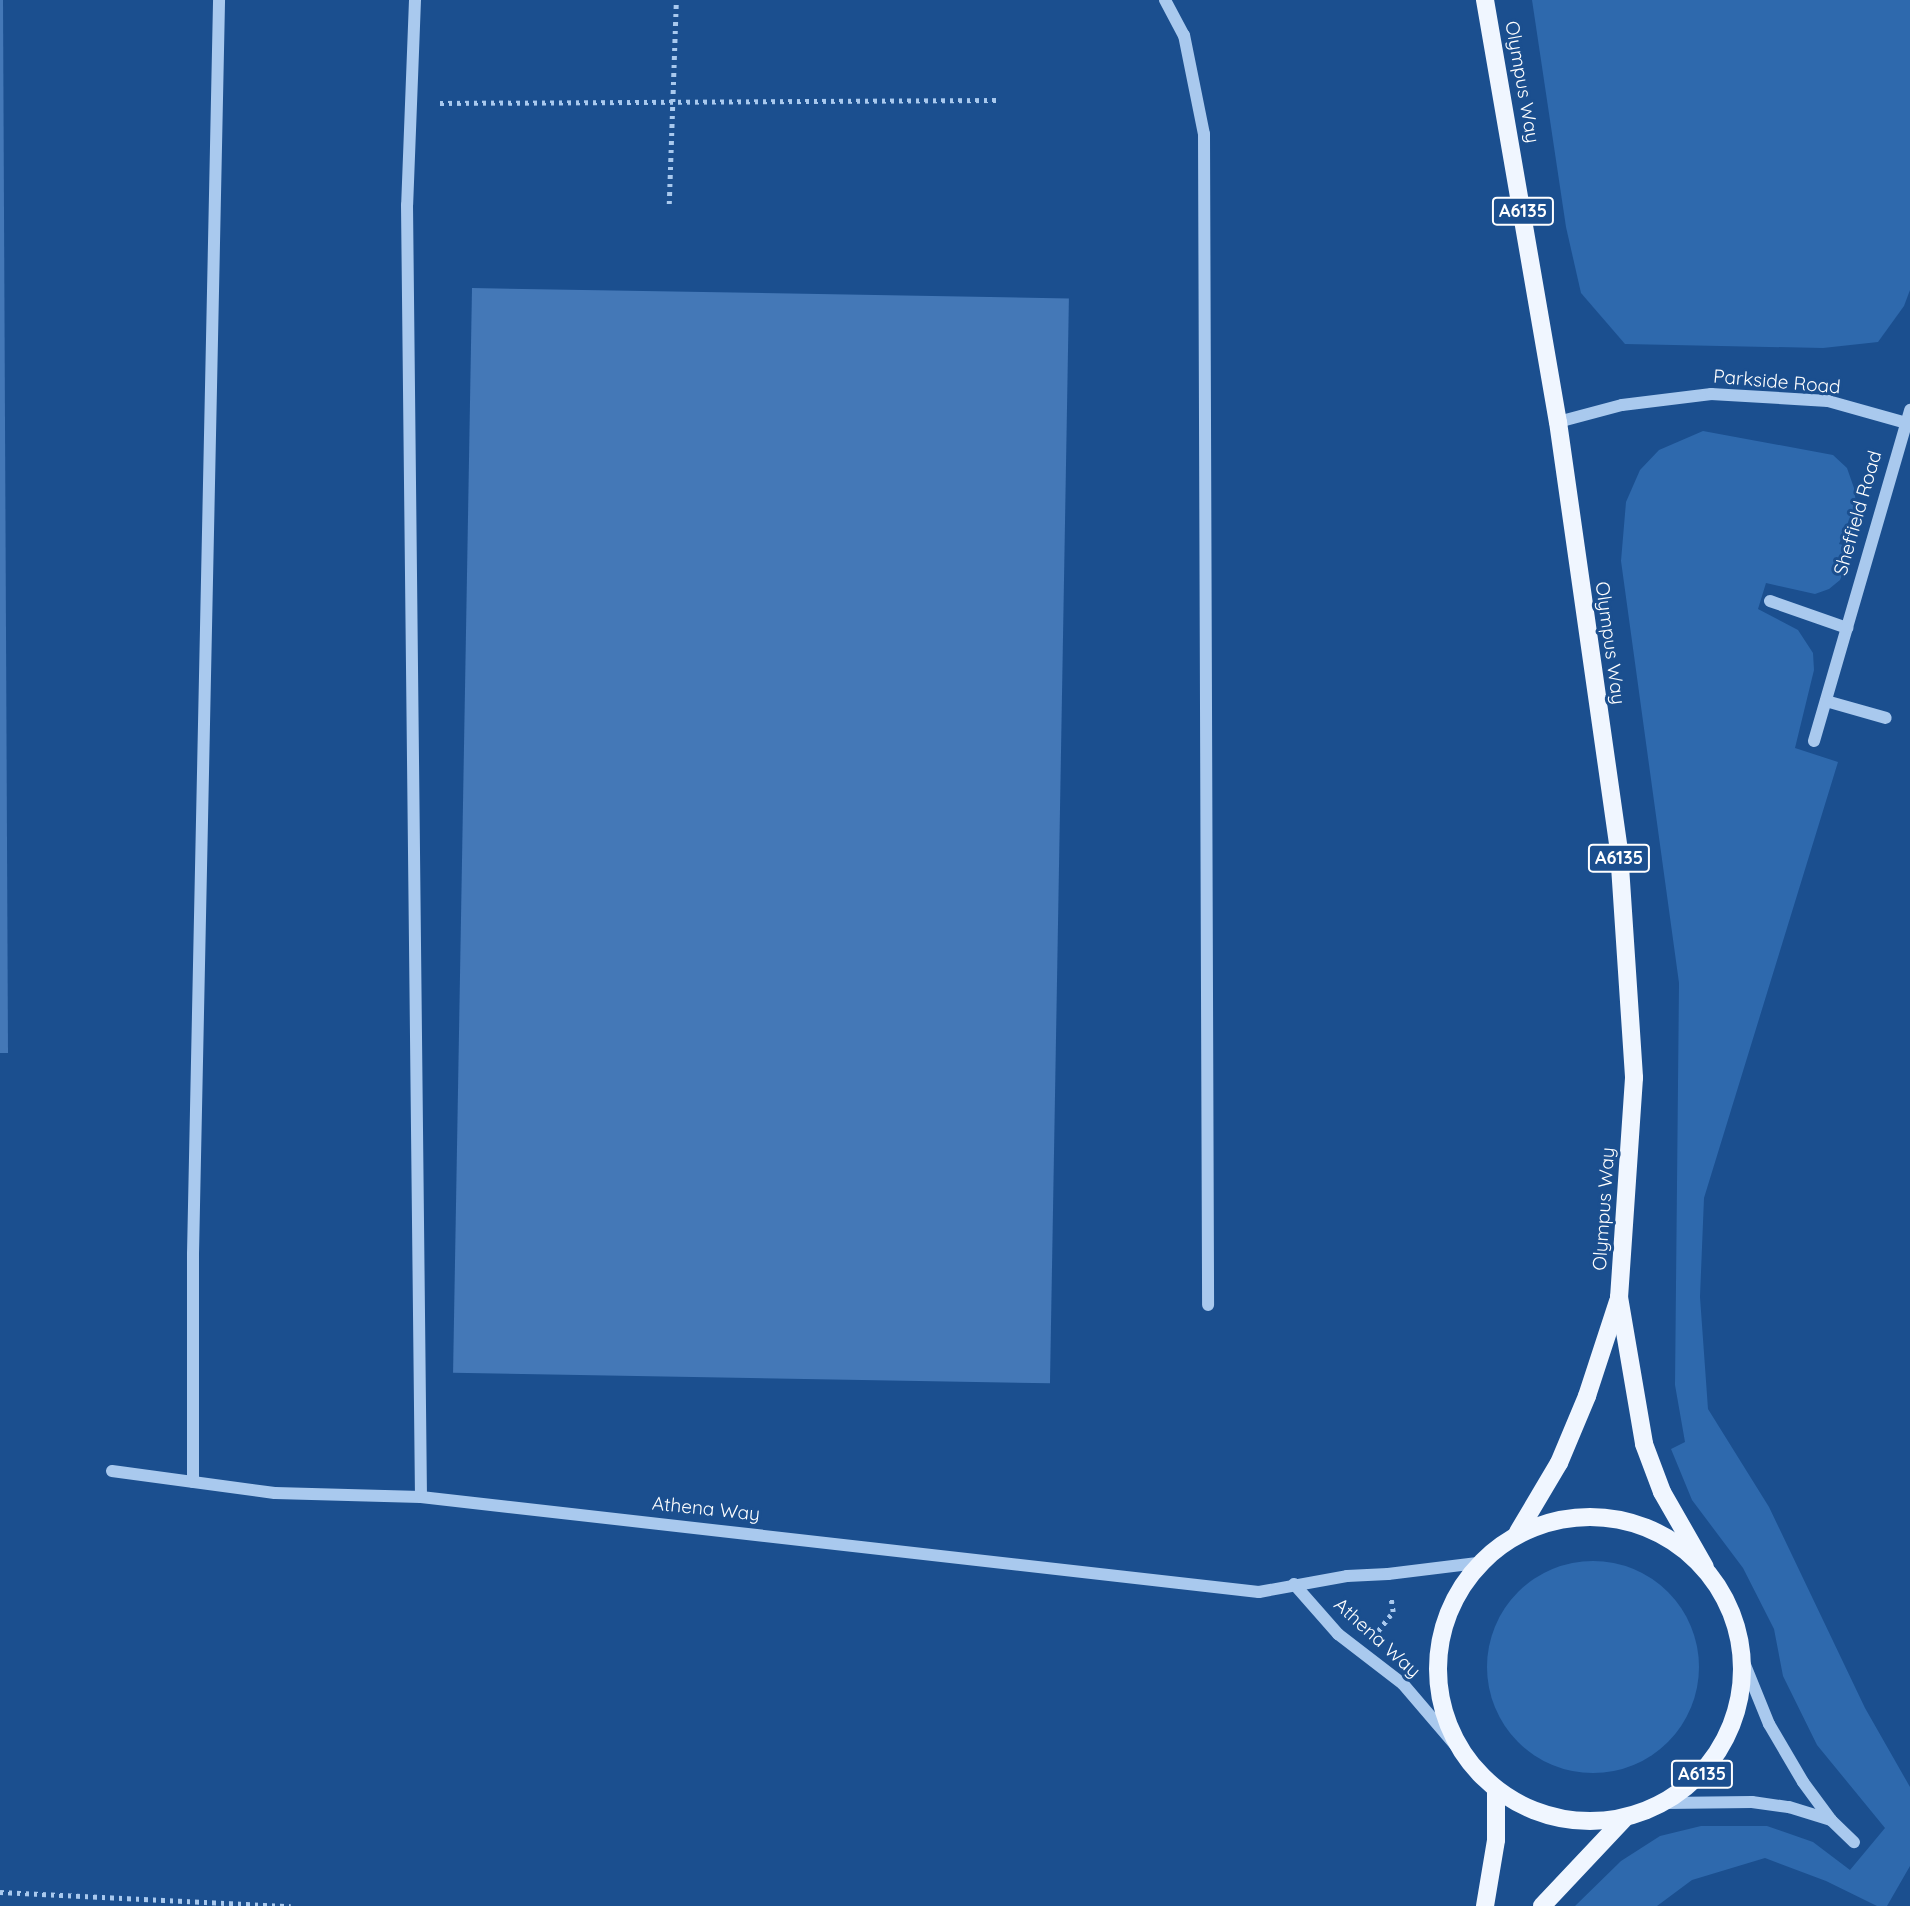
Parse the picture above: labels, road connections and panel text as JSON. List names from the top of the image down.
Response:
{
  "streets": {
    "main road": ["Olympus Way", "A6135"],
    "street": ["Parkside Road", "Sheffield Road", "Athena Way"]
  },
  "crossings": [
    ["Olympus Way", "A6135"],
    ["Olympus Way", "Parkside Road"],
    ["Olympus Way", "Athena Way"],
    ["Parkside Road", "Sheffield Road"]
  ]
}
